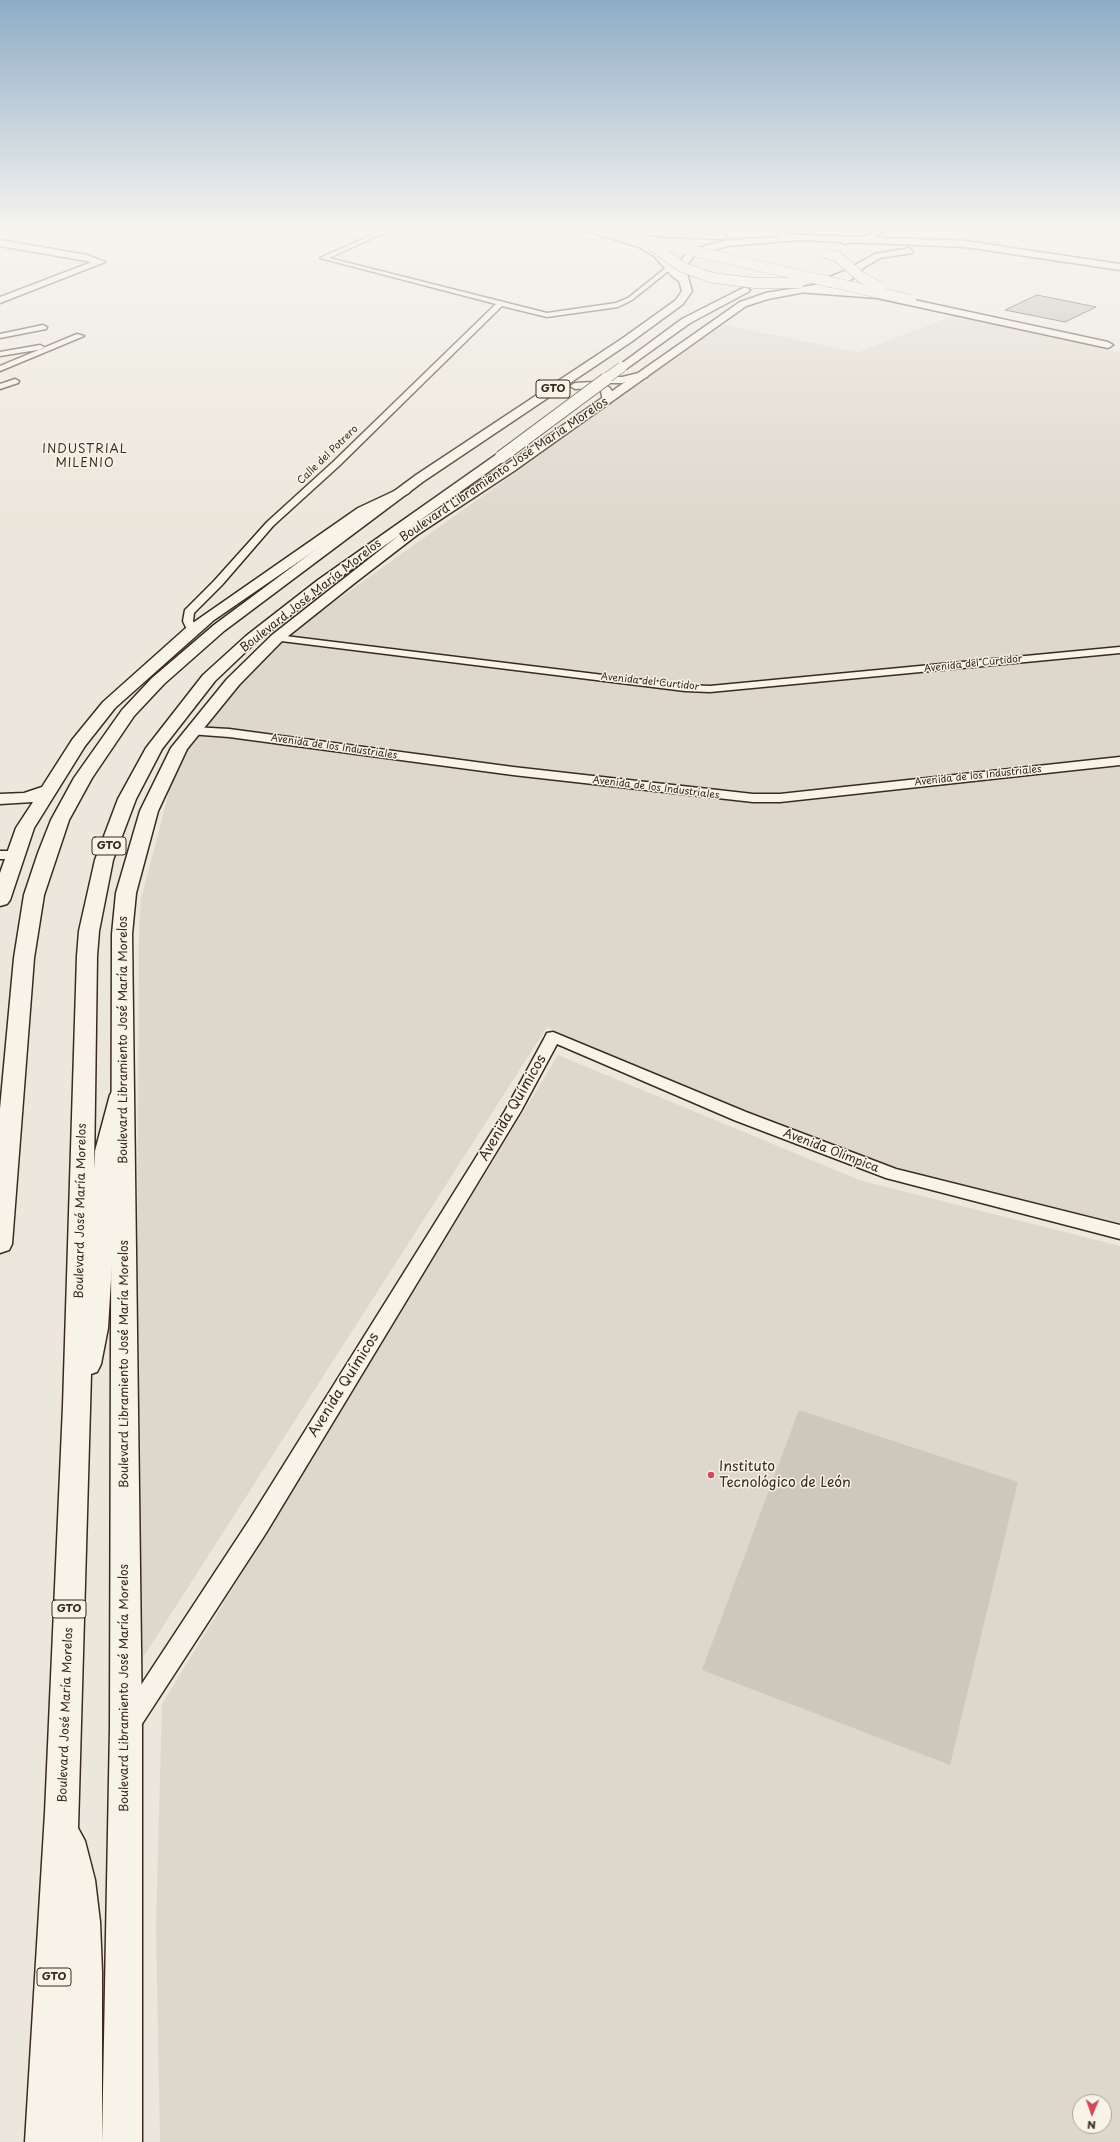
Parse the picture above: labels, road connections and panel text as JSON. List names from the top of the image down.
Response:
{
  "streets": {
    "main road": ["GTO", "Boulevard Libramiento José María Morelos", "Boulevard José María Morelos"],
    "street": [
      "Calle del Potrero",
      "Avenida del Curtidor",
      "Avenida de los Industriales",
      "Avenida Químicos",
      "Avenida Olímpica"
    ]
  },
  "crossings": [
    ["Boulevard Libramiento José María Morelos", "Boulevard José María Morelos"],
    ["Boulevard Libramiento José María Morelos", "Avenida del Curtidor"],
    ["Boulevard Libramiento José María Morelos", "Avenida de los Industriales"],
    ["Boulevard Libramiento José María Morelos", "Avenida Químicos"],
    ["Avenida Químicos", "Avenida Olímpica"]
  ],
  "districts": ["INDUSTRIAL MILENIO"],
  "places": ["Instituto Tecnológico de León"],
  "north": "bottom"
}
